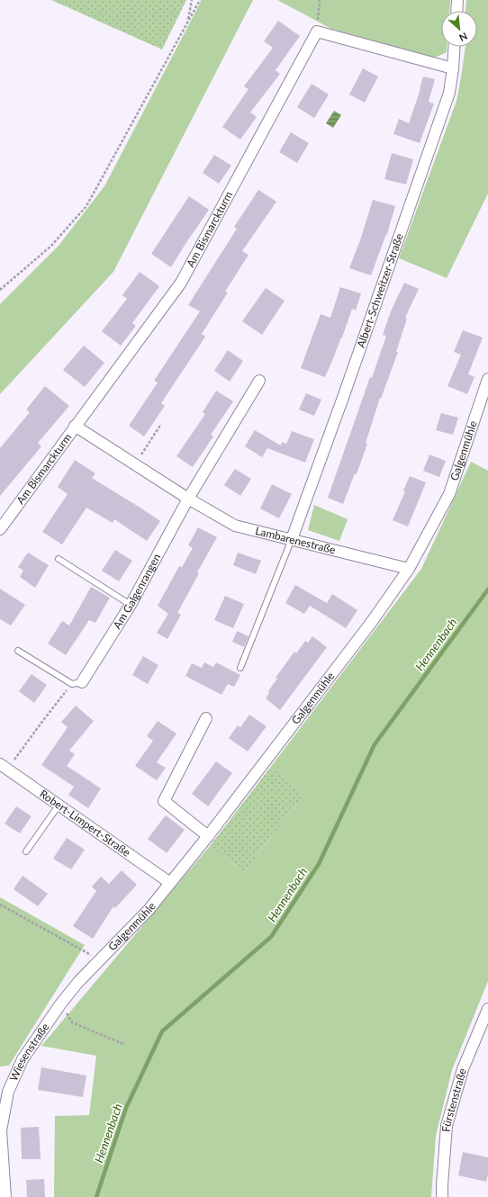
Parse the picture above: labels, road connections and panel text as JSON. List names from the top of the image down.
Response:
{
  "streets": {
    "street": [
      "Am Bismarckturm",
      "Albert-Schweitzer-Straße",
      "Galgenmühle",
      "Lambarenestraße",
      "Am Galgenrangen",
      "Robert-Limpert-Straße",
      "Wiesenstraße",
      "Fürstenstraße"
    ]
  },
  "crossings": [
    ["Am Bismarckturm", "Lambarenestraße"],
    ["Albert-Schweitzer-Straße", "Lambarenestraße"],
    ["Galgenmühle", "Lambarenestraße"],
    ["Galgenmühle", "Robert-Limpert-Straße"],
    ["Galgenmühle", "Wiesenstraße"],
    ["Lambarenestraße", "Am Galgenrangen"]
  ],
  "water": ["Hennenbach"],
  "north": "bottom right"
}
